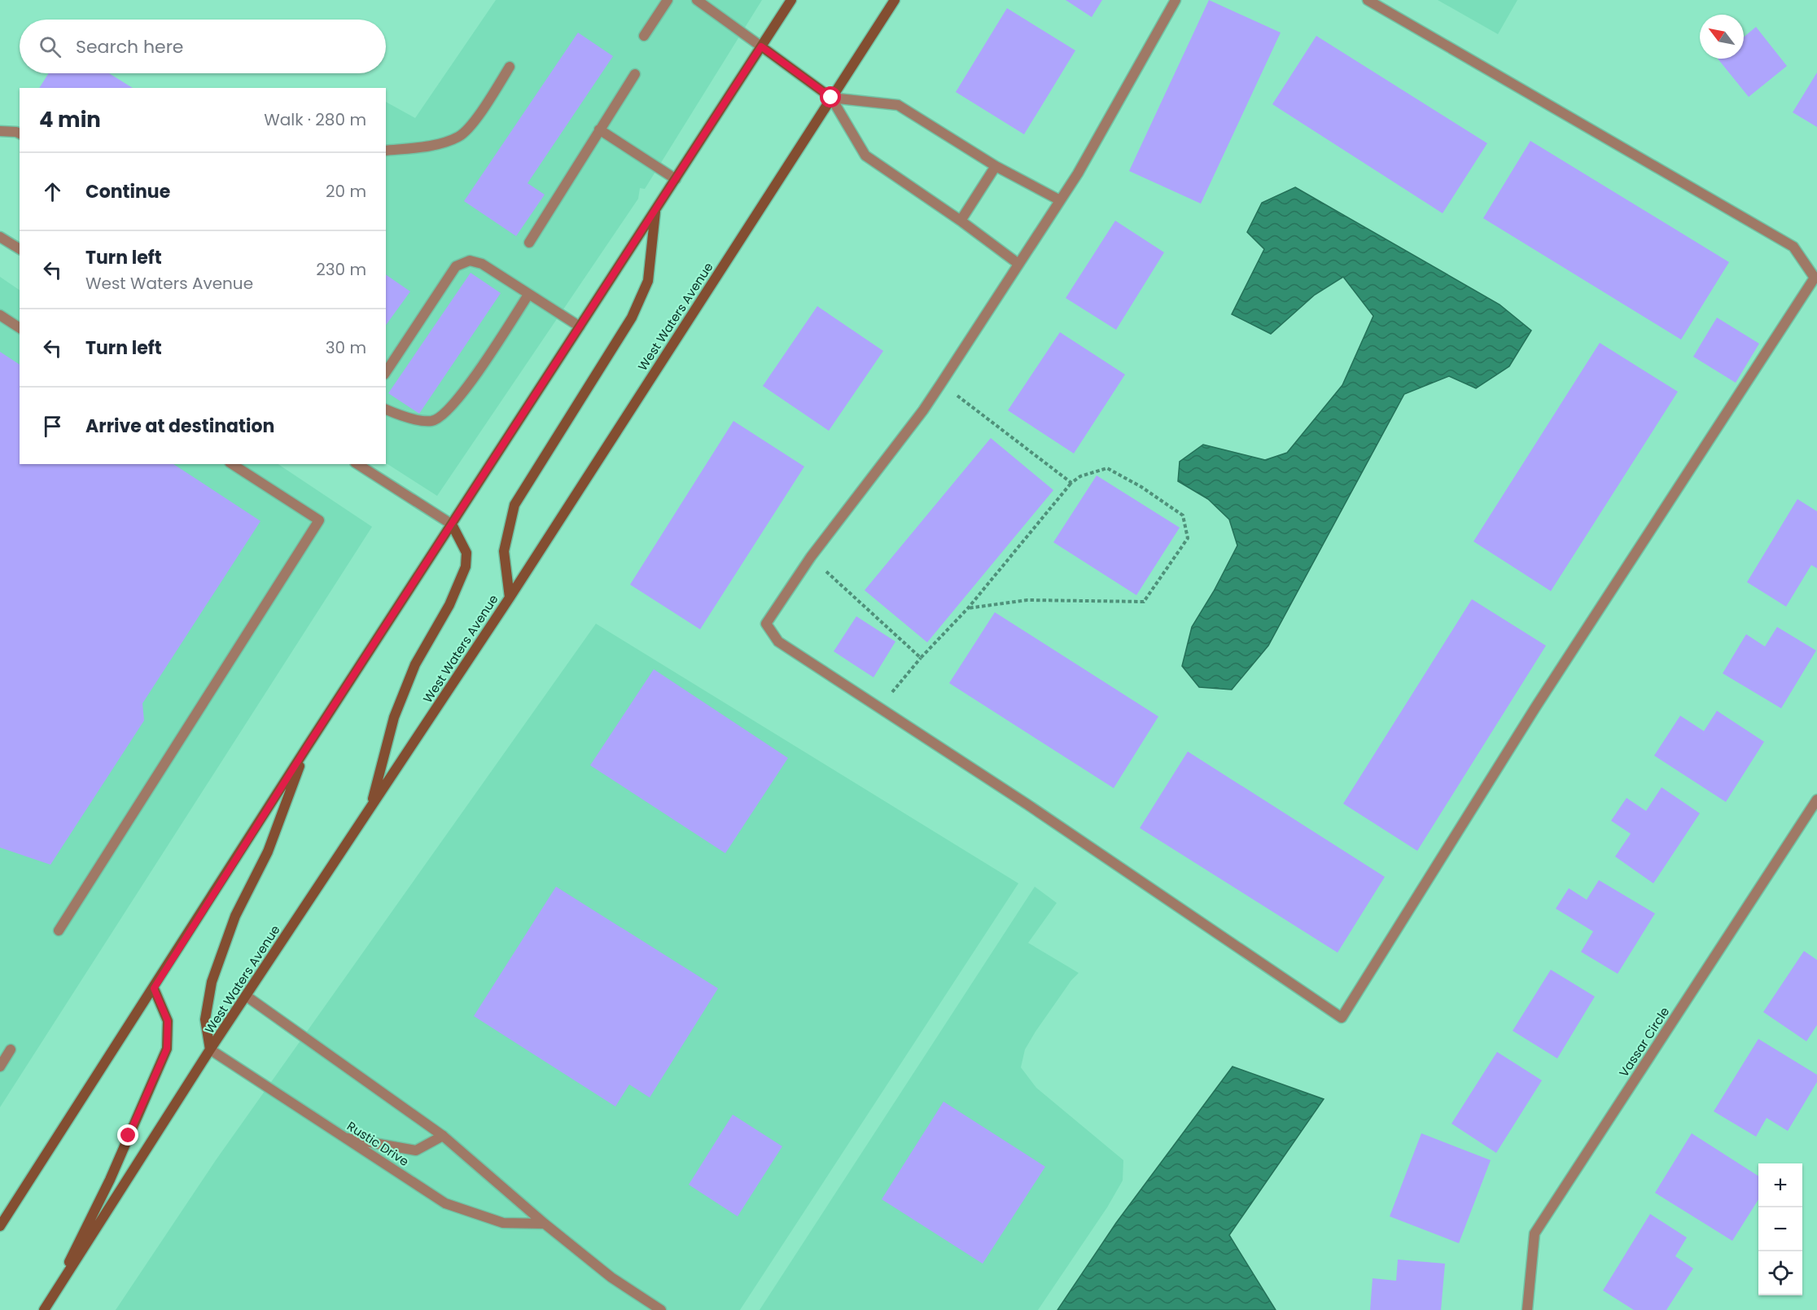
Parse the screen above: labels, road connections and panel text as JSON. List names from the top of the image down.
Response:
{
  "streets": {
    "main road": ["West Waters Avenue"],
    "street": ["Vassar Circle", "Rustic Drive"]
  },
  "crossings": [
    ["West Waters Avenue", "Rustic Drive"]
  ],
  "north": "top left",
  "page": {
    "search": "Search here",
    "heading": ["4 min", "Walk · 280 m"],
    "list": [
      ["Continue", "20 m"],
      ["Turn left", "West Waters Avenue", "230 m"],
      ["Turn left", "30 m"],
      "Arrive at destination"
    ],
    "map_buttons": ["+", "−"]
  }
}
